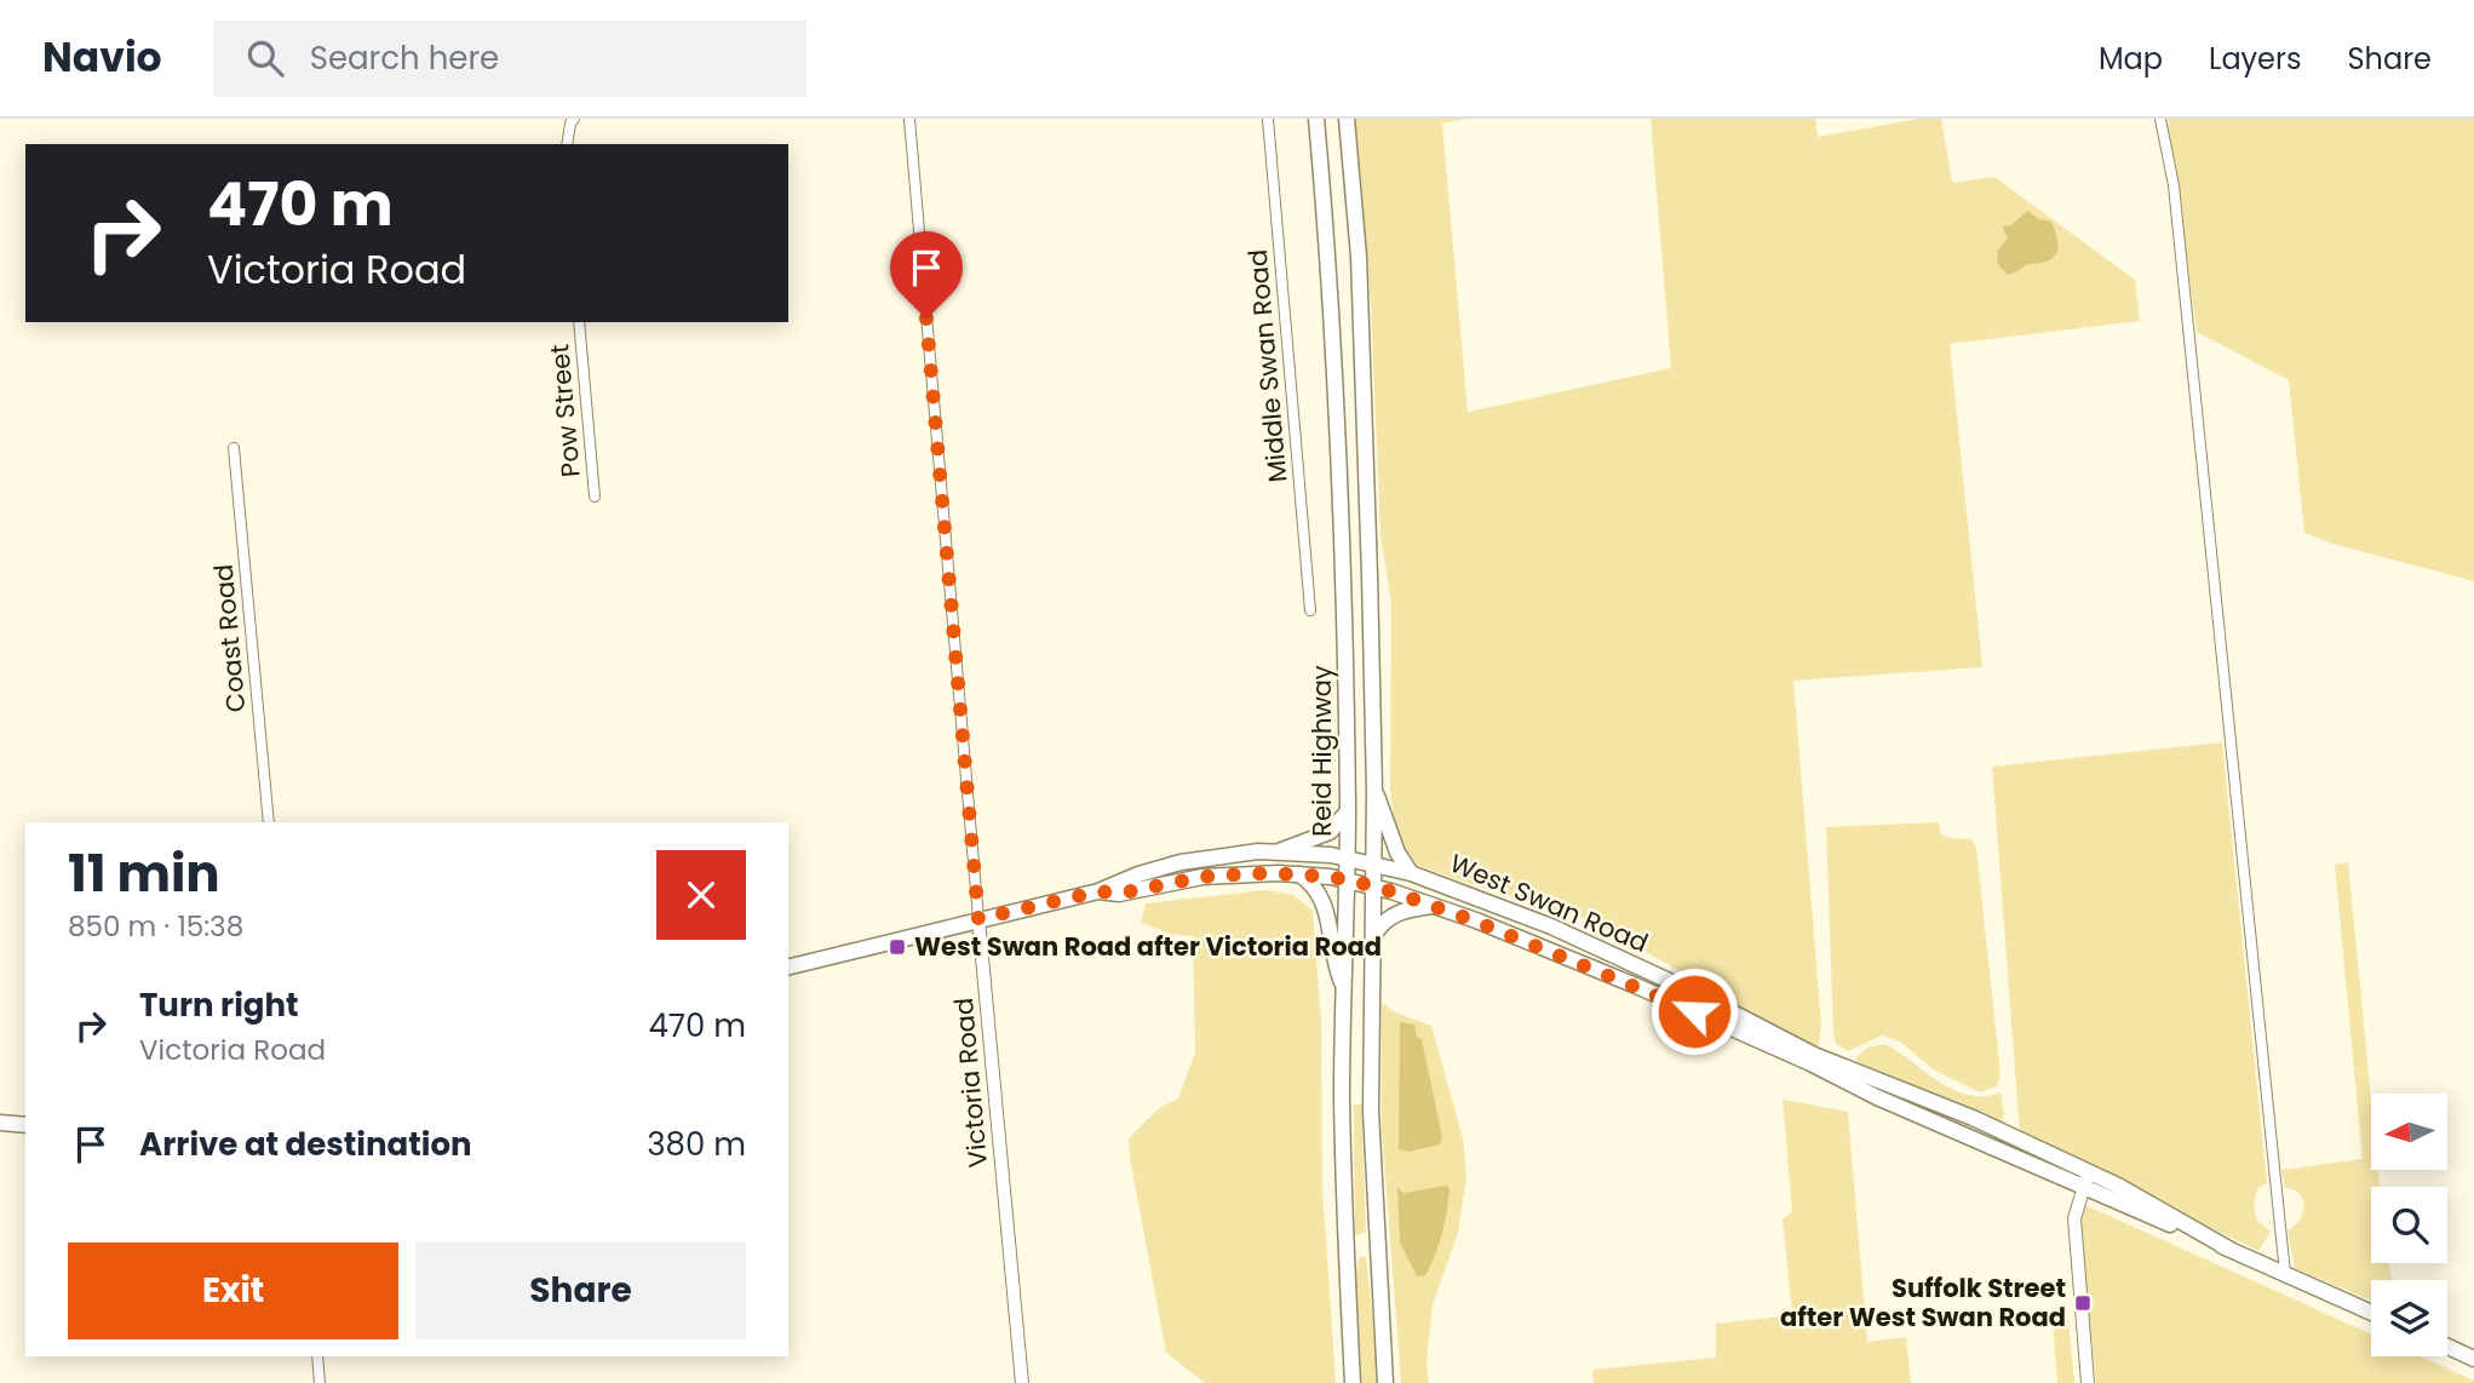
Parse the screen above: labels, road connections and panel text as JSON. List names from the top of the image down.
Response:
{
  "streets": {
    "main road": ["Reid Highway", "West Swan Road"],
    "street": [
      "Middle Swan Road",
      "Pow Street",
      "Coast Road",
      "Victoria Road"
    ]
  },
  "crossings": [
    ["Reid Highway", "West Swan Road"],
    ["West Swan Road", "Victoria Road"]
  ],
  "places": {
    "transit": ["West Swan Road after Victoria Road", "Suffolk Street after West Swan Road"]
  },
  "north": "left",
  "page": {
    "header": "Navio",
    "search": "Search here",
    "nav": ["Map", "Layers", "Share"],
    "turn": ["470 m", "Victoria Road"],
    "heading": ["11 min", "850 m · 15:38"],
    "list": [
      {
        "name": "Turn right",
        "note": "Victoria Road",
        "value": "470 m"
      },
      {
        "name": "Arrive at destination",
        "value": "380 m"
      }
    ],
    "buttons": ["Exit", "Share"]
  }
}
